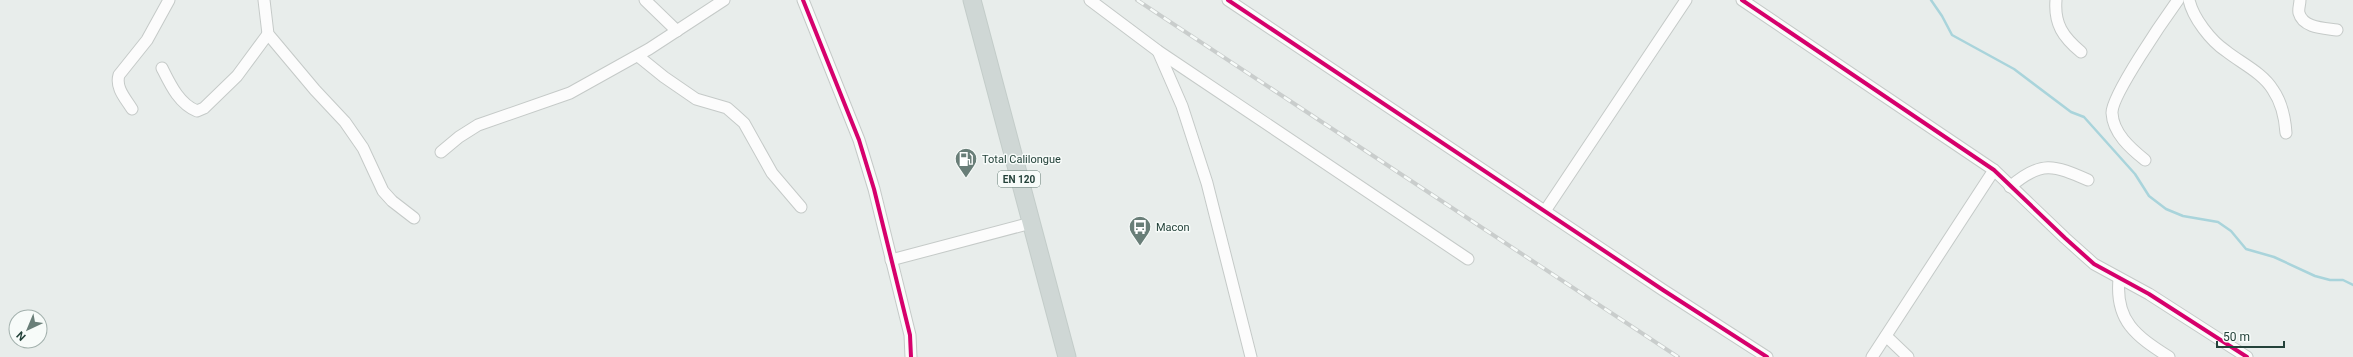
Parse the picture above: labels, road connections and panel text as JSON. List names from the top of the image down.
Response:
{
  "streets": {
    "main road": ["EN 120"]
  },
  "places": {
    "fuel station": ["Total Calilongue"],
    "bus stop": ["Macon"]
  },
  "scale_bar": "50 m",
  "north": "bottom left"
}
